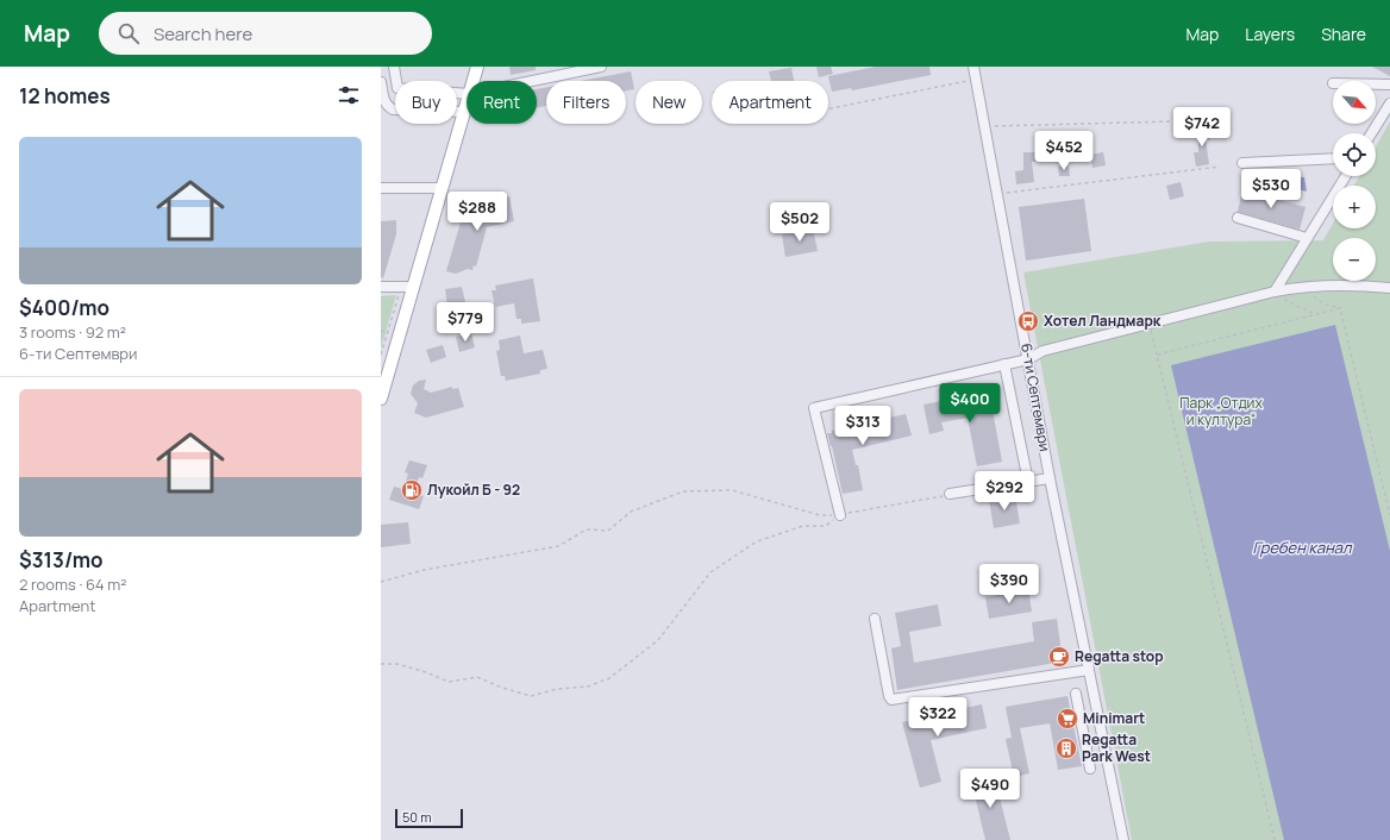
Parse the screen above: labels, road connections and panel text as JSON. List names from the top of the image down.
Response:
{
  "streets": {
    "street": ["6-ти Септември"]
  },
  "water": ["Гребен канал"],
  "parks": ["Парк „Отдих и култура“"],
  "places": {
    "bus stop": ["Хотел Ландмарк"],
    "fuel station": ["Лукойл Б - 92"],
    "cafe": ["Regatta stop"],
    "supermarket": ["Minimart"],
    "building": ["Regatta Park West"]
  },
  "scale_bar": "50 m",
  "north": "bottom right",
  "page": {
    "header": "Map",
    "search": "Search here",
    "nav": ["Map", "Layers", "Share"],
    "heading": "12 homes",
    "map_buttons": ["+", "−"],
    "chip": [
      "Buy",
      "Rent",
      "Filters",
      "New",
      "Apartment"
    ],
    "price": [
      "$742",
      "$452",
      "$530",
      "$288",
      "$502",
      "$779",
      "$400",
      "$313",
      "$292",
      "$390",
      "$322",
      "$490"
    ],
    "list": [
      {
        "name": "$400/mo",
        "note": "3 rooms · 92 m² · 6-ти Септември"
      },
      {
        "name": "$313/mo",
        "note": "2 rooms · 64 m² · Apartment"
      }
    ],
    "scale": "50 m"
  }
}
